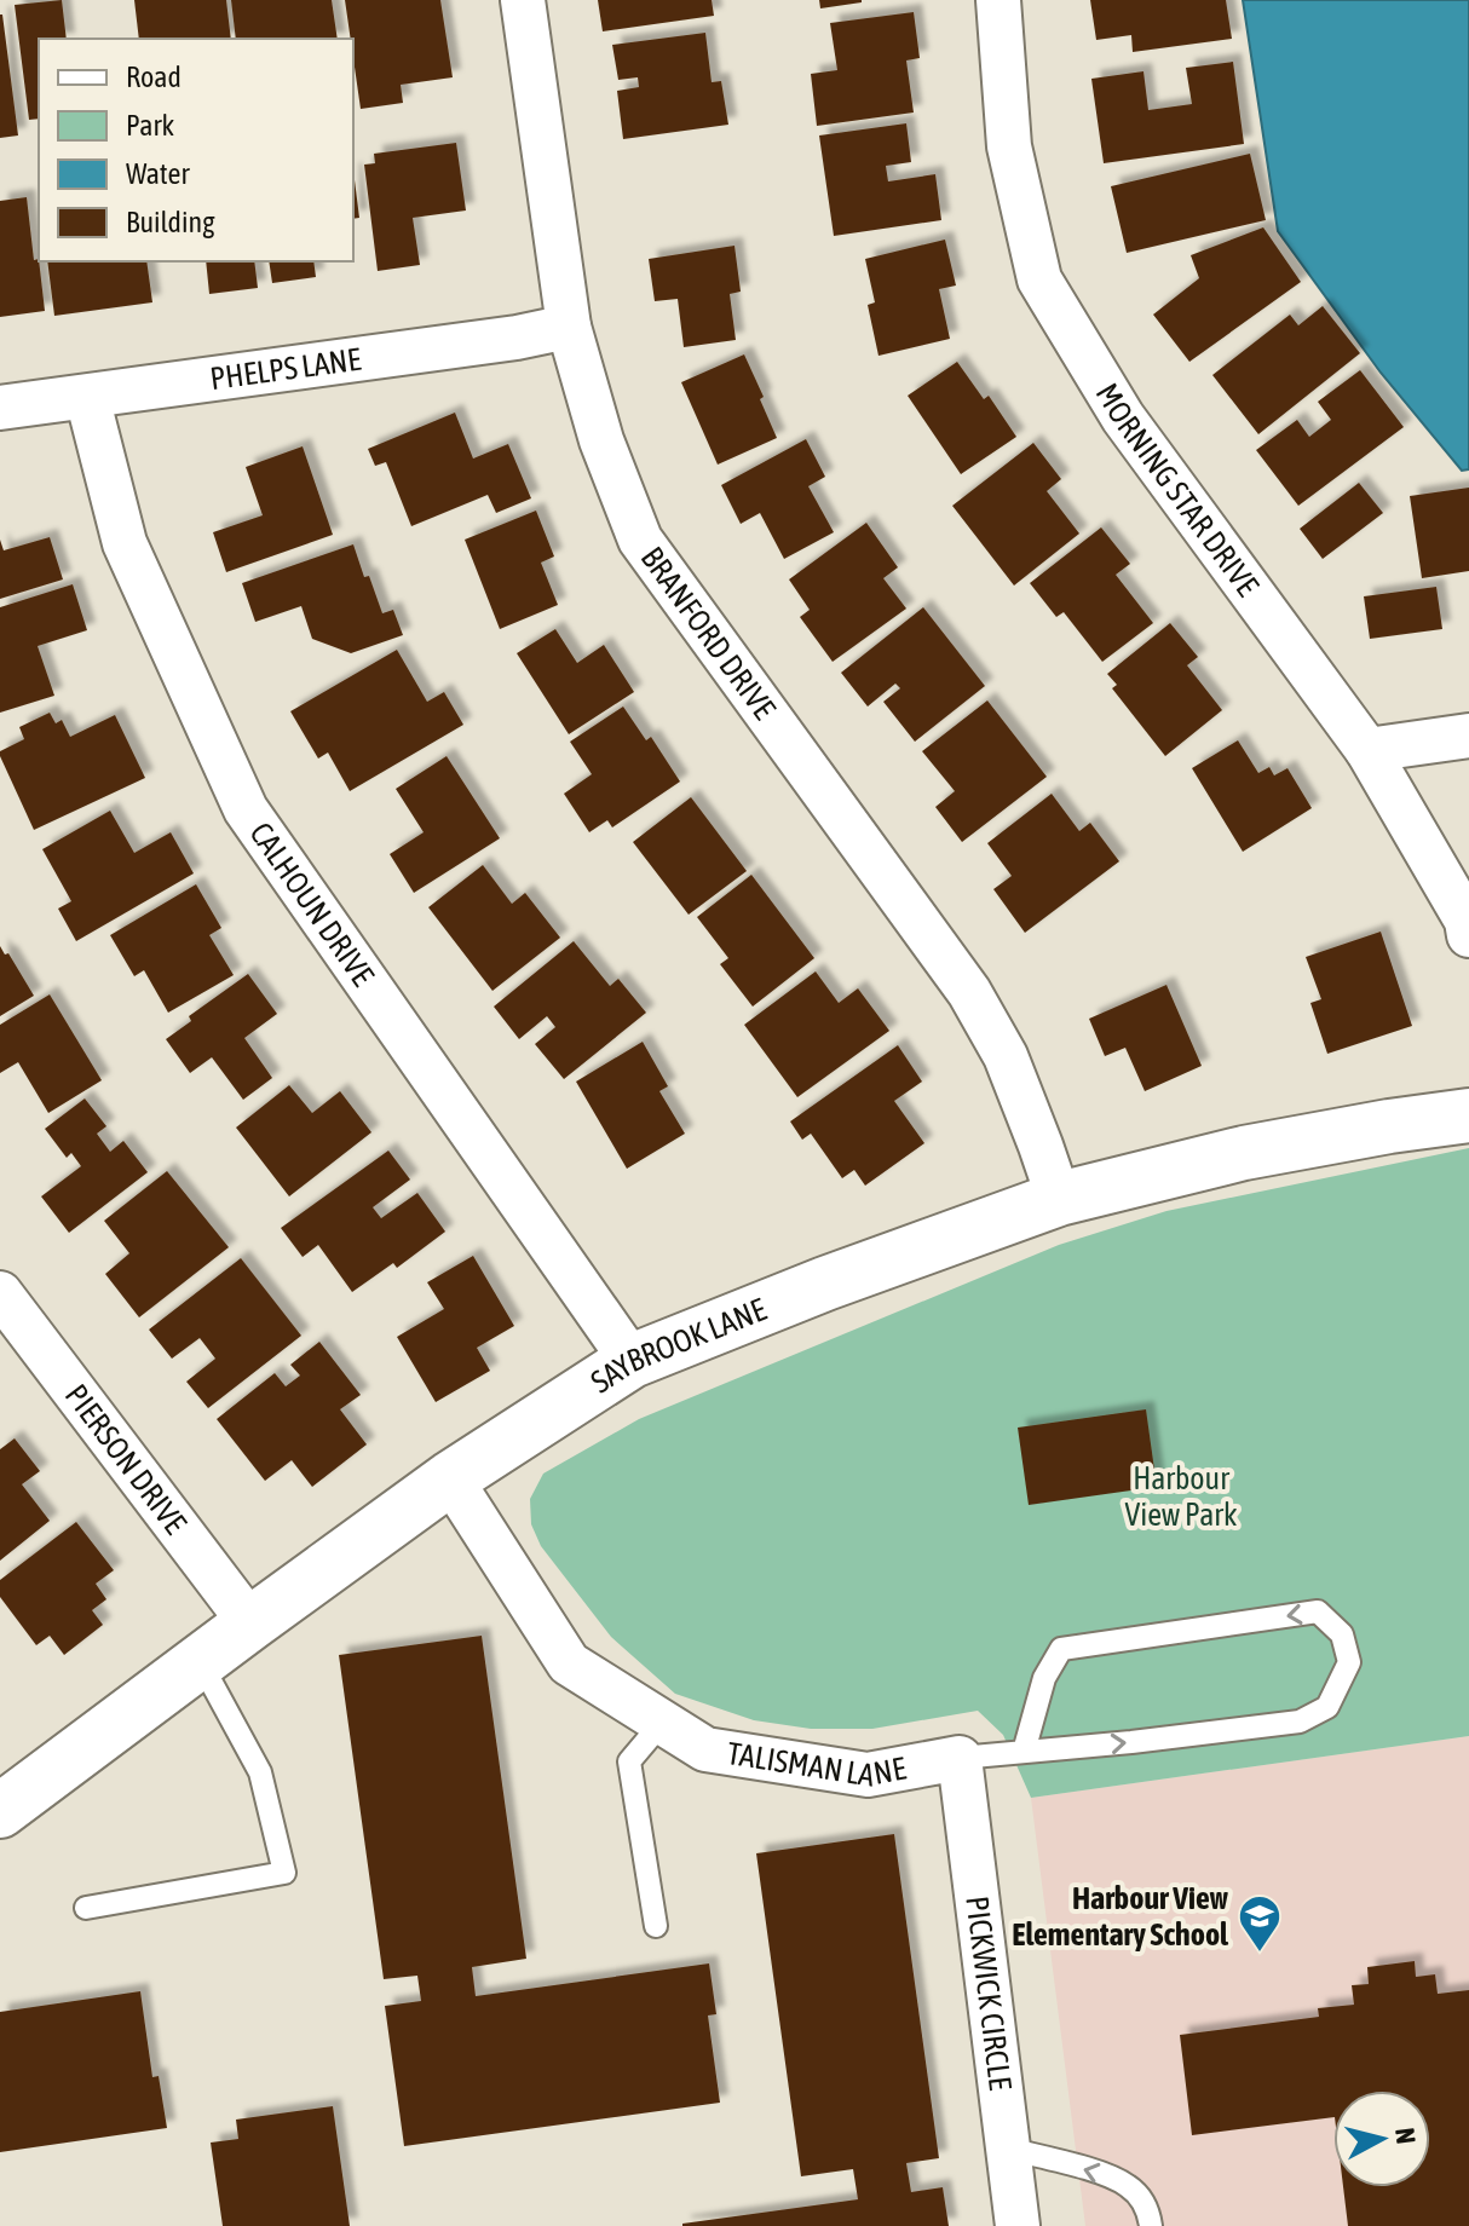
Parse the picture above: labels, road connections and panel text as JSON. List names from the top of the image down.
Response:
{
  "streets": {
    "street": [
      "PHELPS LANE",
      "MORNING STAR DRIVE",
      "BRANFORD DRIVE",
      "CALHOUN DRIVE",
      "SAYBROOK LANE",
      "PIERSON DRIVE",
      "TALISMAN LANE",
      "PICKWICK CIRCLE"
    ]
  },
  "crossings": [
    ["PHELPS LANE", "BRANFORD DRIVE"],
    ["PHELPS LANE", "CALHOUN DRIVE"],
    ["BRANFORD DRIVE", "SAYBROOK LANE"],
    ["CALHOUN DRIVE", "SAYBROOK LANE"],
    ["SAYBROOK LANE", "PIERSON DRIVE"],
    ["SAYBROOK LANE", "TALISMAN LANE"],
    ["TALISMAN LANE", "PICKWICK CIRCLE"]
  ],
  "parks": ["Harbour View Park"],
  "places": {
    "school or university": ["Harbour View Elementary School"]
  },
  "legend": [
    "Road",
    "Park",
    "Water",
    "Building"
  ],
  "north": "right"
}
